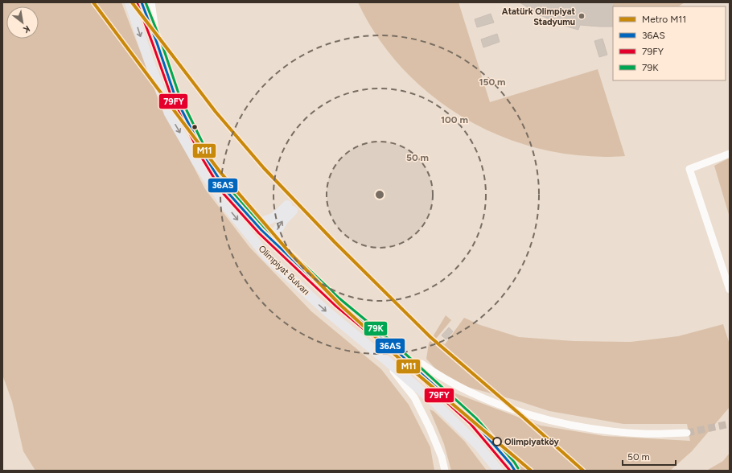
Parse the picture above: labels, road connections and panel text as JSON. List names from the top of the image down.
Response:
{
  "streets": {
    "main road": ["Olimpiyat Bulvarı"]
  },
  "places": ["Atatürk Olimpiyat Stadyumu", "Olimpiyatköy"],
  "lines": [
    "metro line M11",
    "transit line 36AS",
    "transit line 79K",
    "transit line 79FY"
  ],
  "legend": [
    "Metro M11",
    "36AS",
    "79FY",
    "79K"
  ],
  "scale_bar": "50 m",
  "north": "bottom right",
  "rings": ["150 m", "100 m", "50 m"]
}
